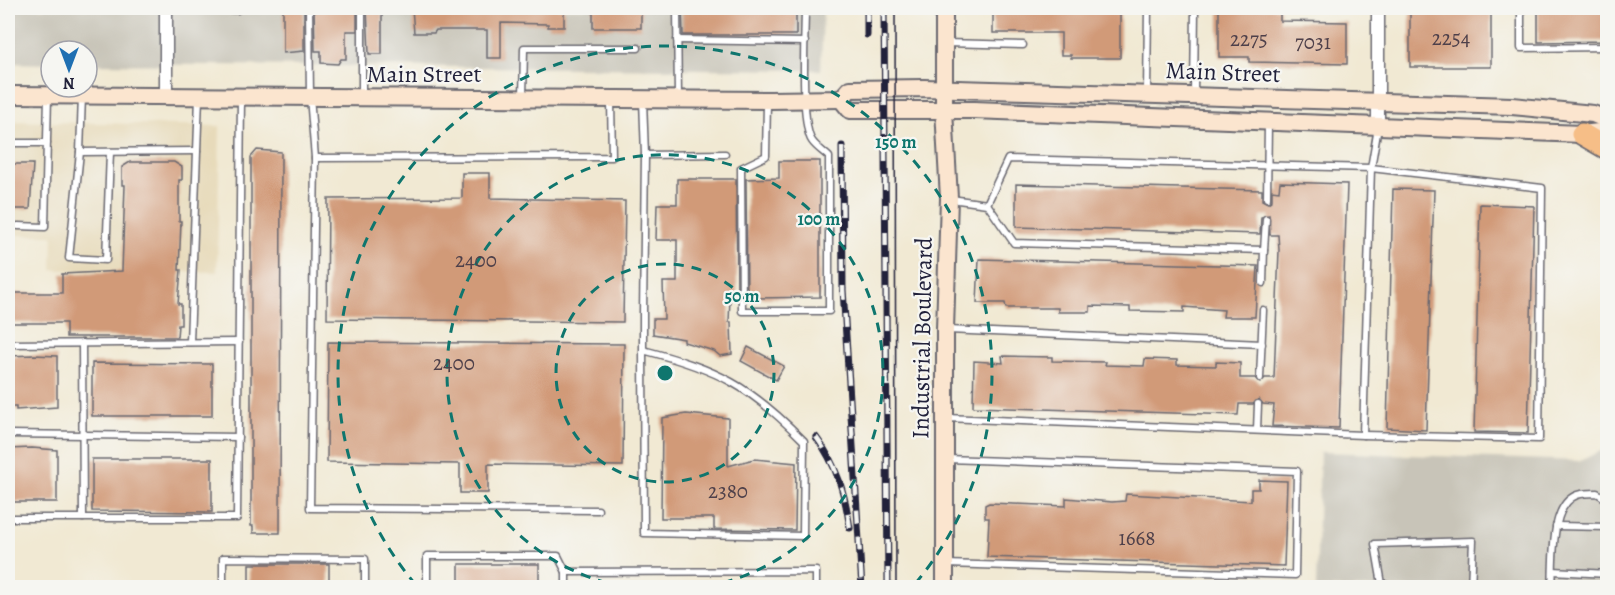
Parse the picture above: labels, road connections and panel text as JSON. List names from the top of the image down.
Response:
{
  "streets": {
    "main road": ["Main Street", "Industrial Boulevard"]
  },
  "crossings": [
    ["Main Street", "Industrial Boulevard"]
  ],
  "house_numbers": [
    "2254",
    "2275",
    "7031",
    "2400",
    "2400",
    "2380",
    "1668"
  ],
  "north": "bottom",
  "rings": ["150 m", "100 m", "50 m"]
}
